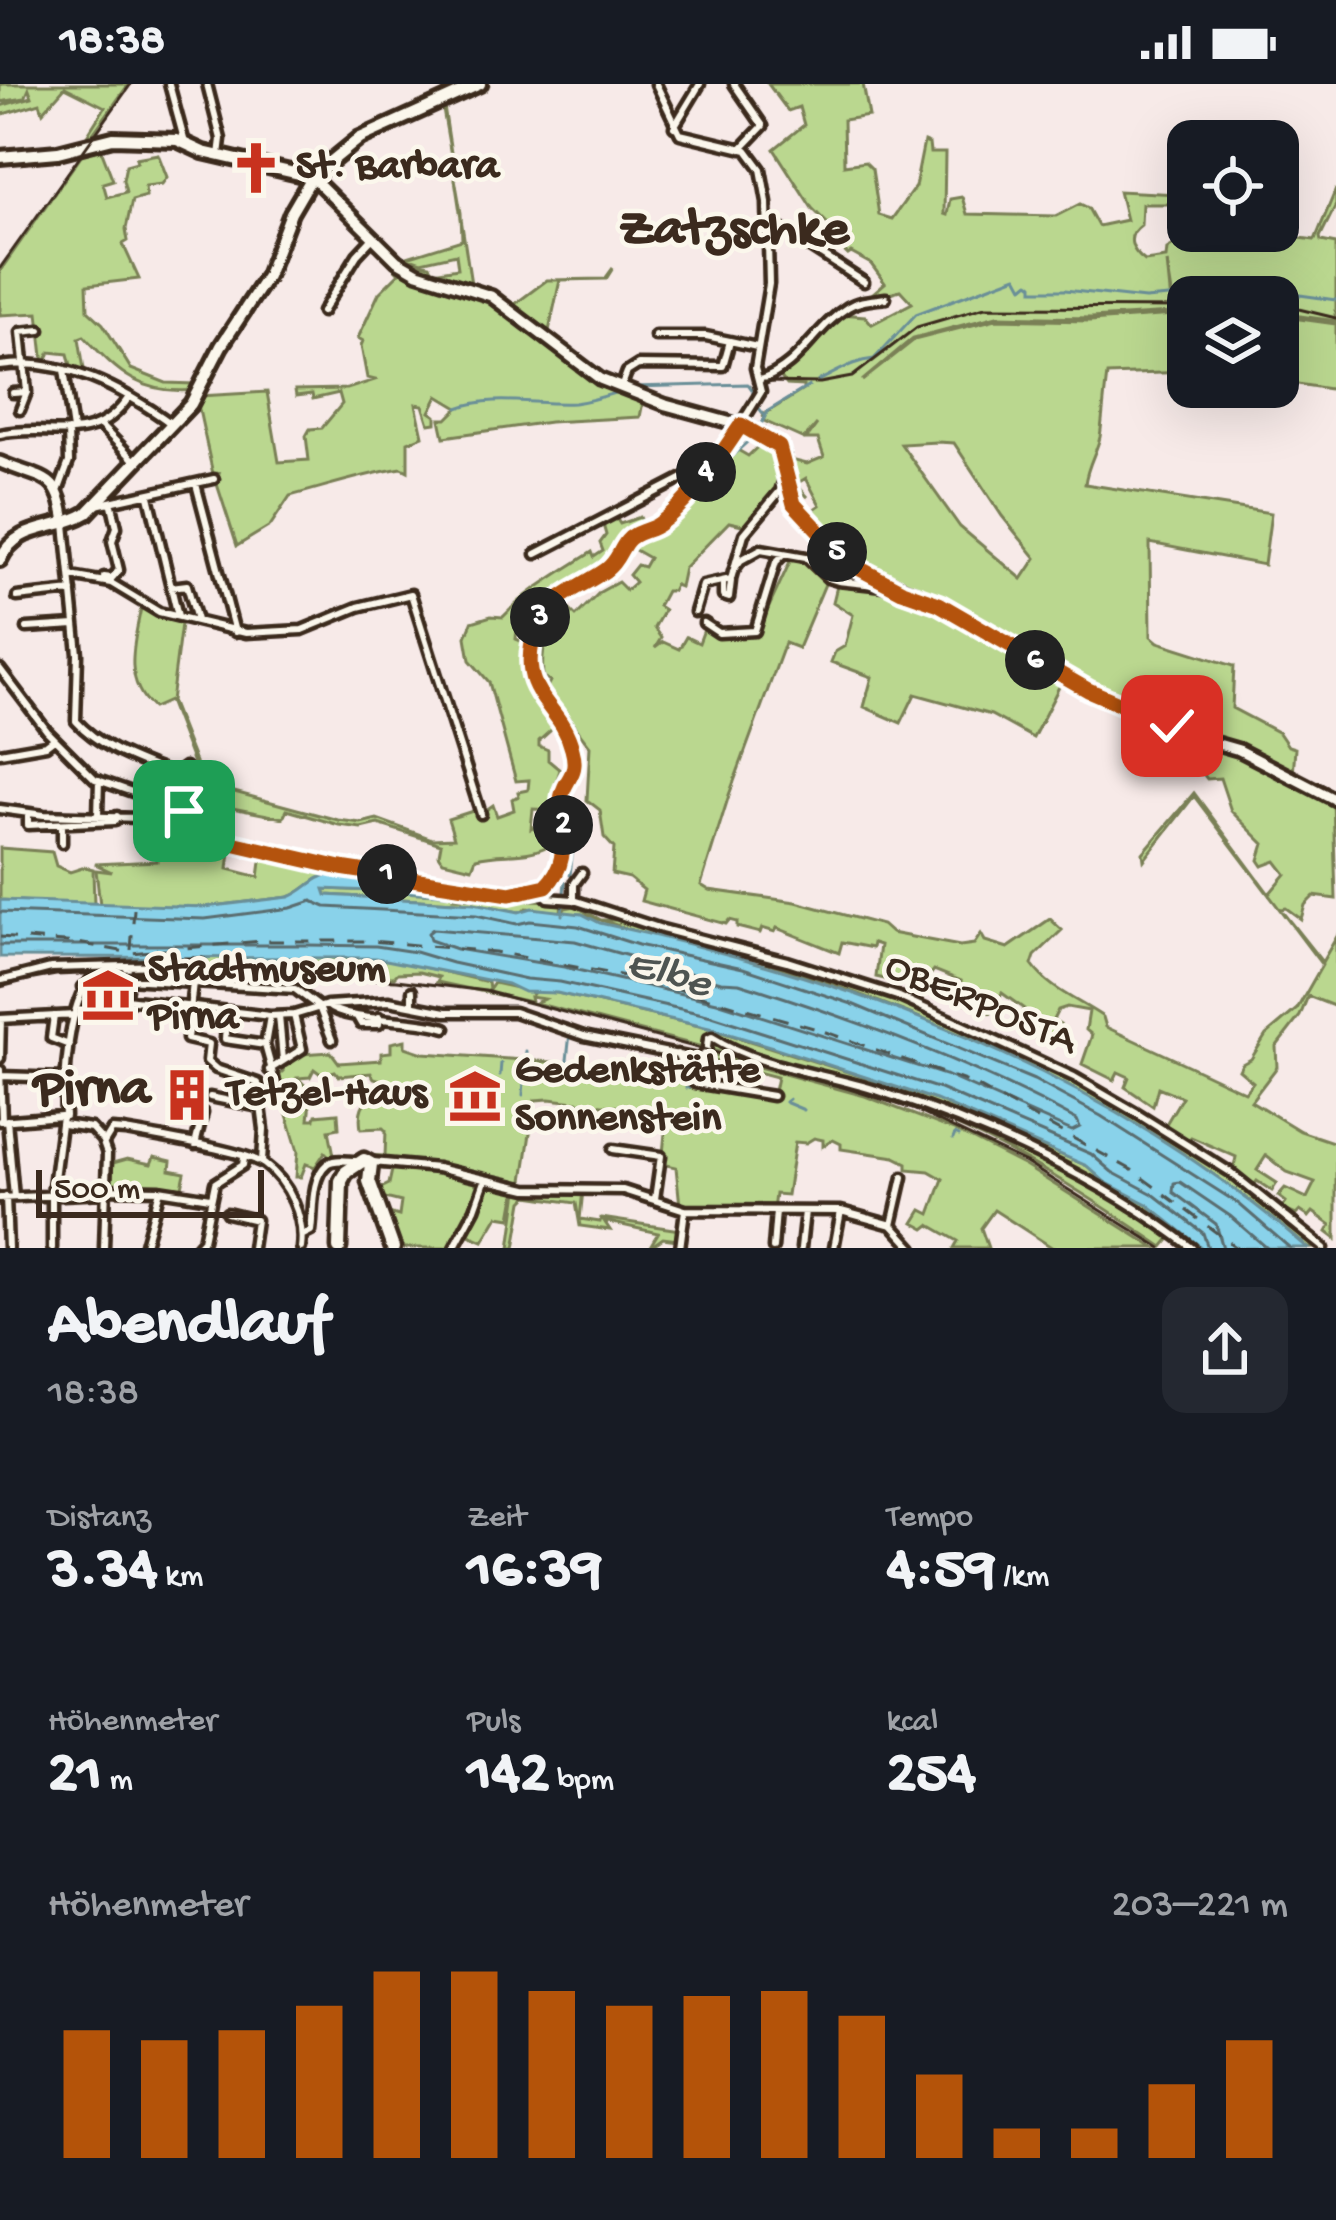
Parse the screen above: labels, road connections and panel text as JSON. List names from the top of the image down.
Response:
{
  "streets": {
    "street": ["OBERPOSTA"]
  },
  "districts": ["Zatzschke", "Pirna"],
  "water": ["Elbe"],
  "places": {
    "church": ["St. Barbara"],
    "museum": ["Stadtmuseum Pirna", "Gedenkstätte Sonnenstein"],
    "building": ["Tetzel-Haus"]
  },
  "scale_bar": "500 m",
  "page": {
    "status": "18:38",
    "pins": [
      "4",
      "5",
      "3",
      "6",
      "2",
      "1"
    ],
    "scale": "500 m",
    "heading": ["Abendlauf", "18:38"],
    "stats": [
      ["Distanz", "3.34 km"],
      ["Zeit", "16:39"],
      ["Tempo", "4:59 /km"],
      ["Höhenmeter", "21 m"],
      ["Puls", "142 bpm"],
      ["kcal", "254"]
    ],
    "chart": ["Höhenmeter", "203–221 m"]
  }
}
